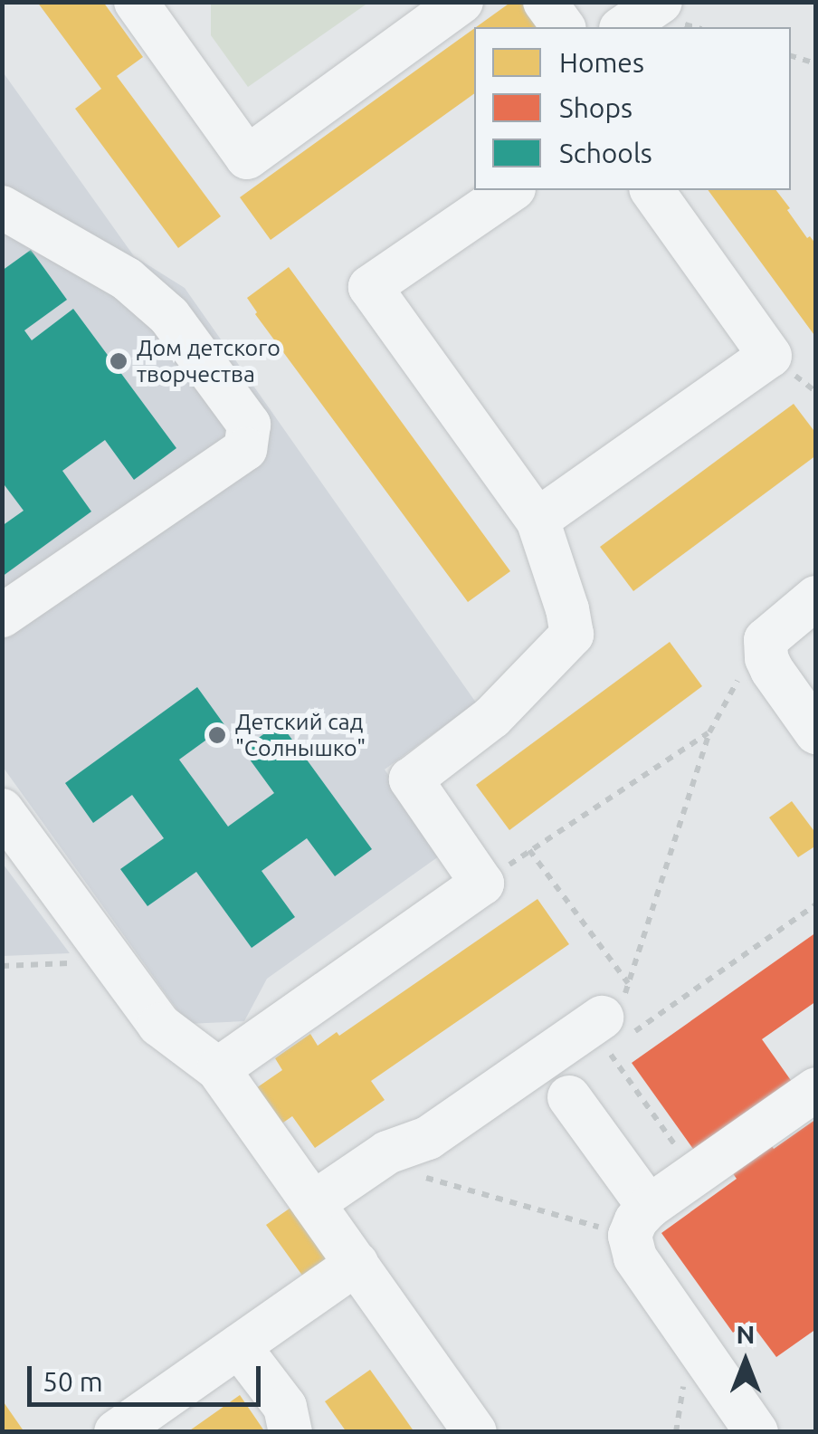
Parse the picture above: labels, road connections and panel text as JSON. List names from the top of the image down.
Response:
{
  "places": ["Дом детского творчества", "Детский сад \"Солнышко\""],
  "legend": ["Homes", "Shops", "Schools"],
  "scale_bar": "50 m",
  "north": "top"
}
